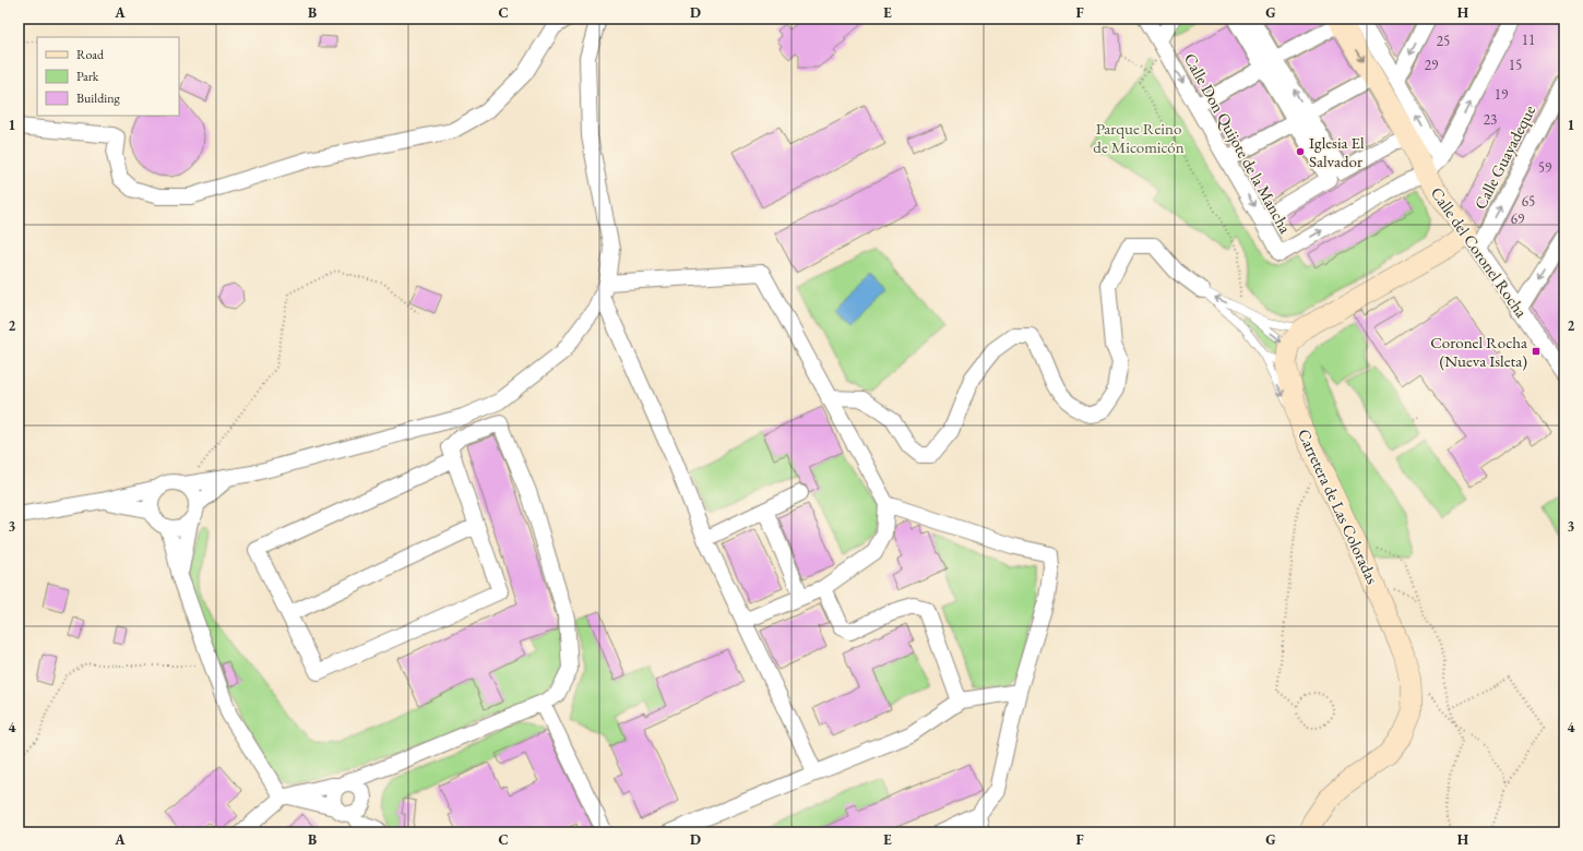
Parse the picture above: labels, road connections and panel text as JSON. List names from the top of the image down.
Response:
{
  "streets": {
    "street": [
      "Calle Don Quijote de la Mancha",
      "Calle Guayadeque",
      "Calle del Coronel Rocha",
      "Carretera de Las Coloradas"
    ]
  },
  "crossings": [
    ["Calle Don Quijote de la Mancha", "Calle del Coronel Rocha"],
    ["Calle Guayadeque", "Calle del Coronel Rocha"]
  ],
  "parks": ["Parque Reino de Micomicón"],
  "places": {
    "other": ["Iglesia El Salvador"],
    "transit": ["Coronel Rocha (Nueva Isleta)"]
  },
  "house_numbers": [
    "11",
    "25",
    "29",
    "15",
    "19",
    "23",
    "59",
    "65",
    "69"
  ],
  "legend": ["Road", "Park", "Building"],
  "grid": {
    "columns": [
      "A",
      "B",
      "C",
      "D",
      "E",
      "F",
      "G",
      "H"
    ],
    "rows": [
      "1",
      "2",
      "3",
      "4"
    ]
  }
}
